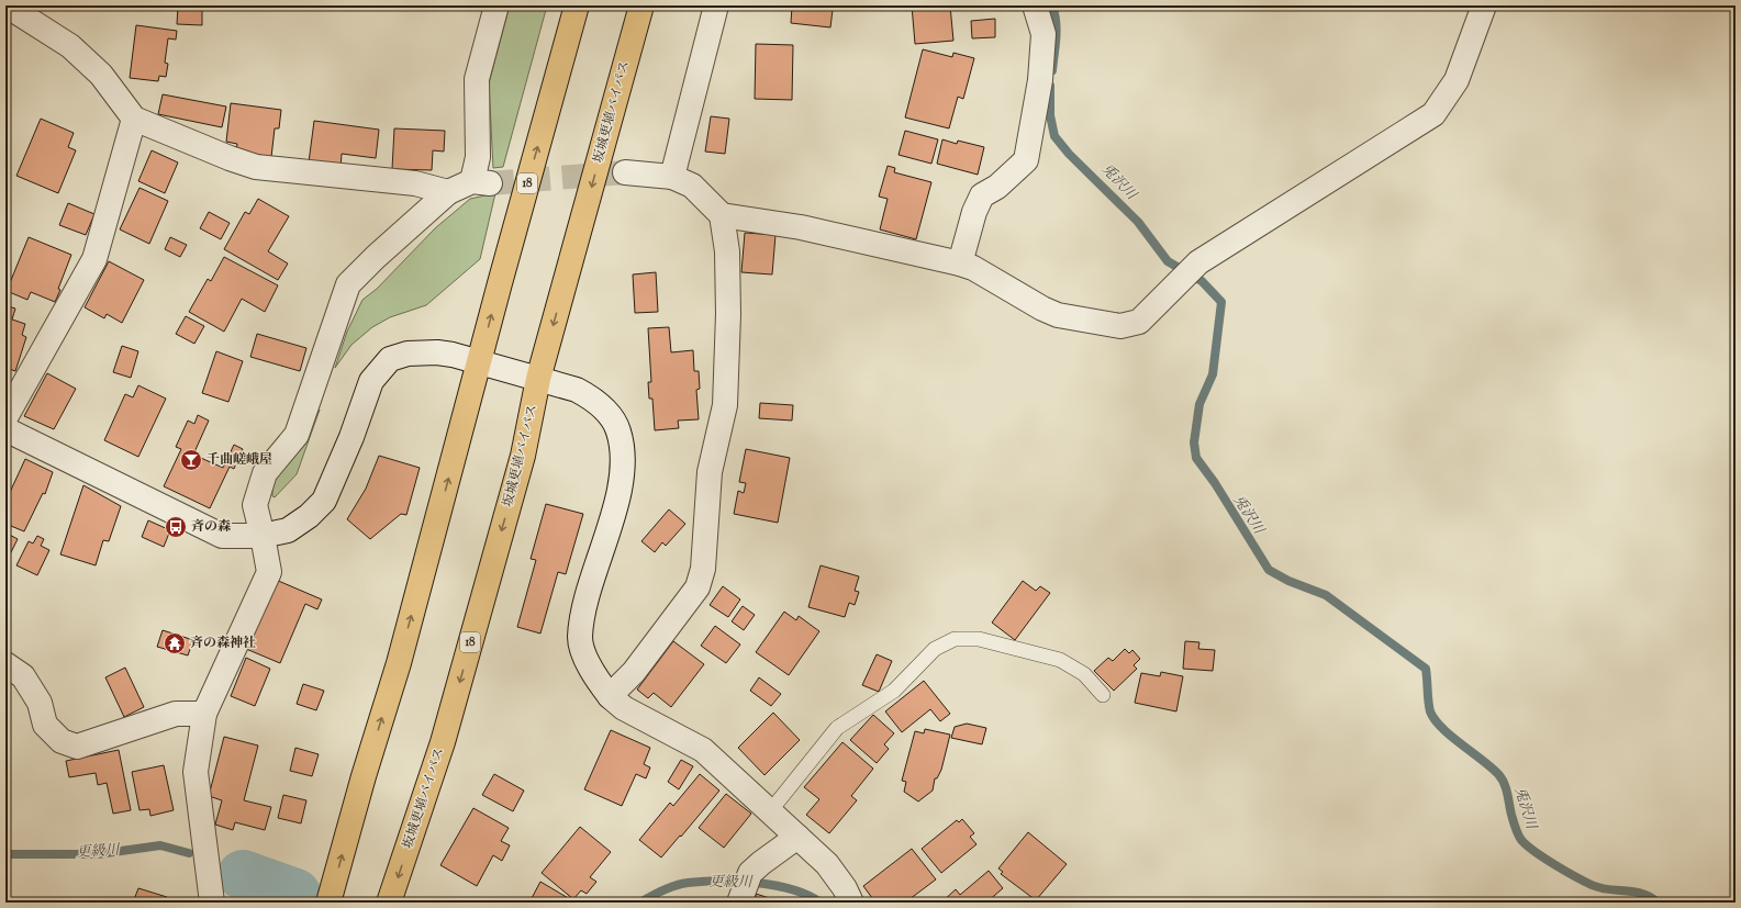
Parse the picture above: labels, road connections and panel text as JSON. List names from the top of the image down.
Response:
{
  "streets": {
    "highway": ["坂城更埴バイパス", "18"]
  },
  "water": ["兎沢川", "更級川"],
  "places": {
    "bar": ["千曲嵯峨屋"],
    "bus stop": ["斉の森"],
    "temple": ["斉の森神社"]
  }
}
